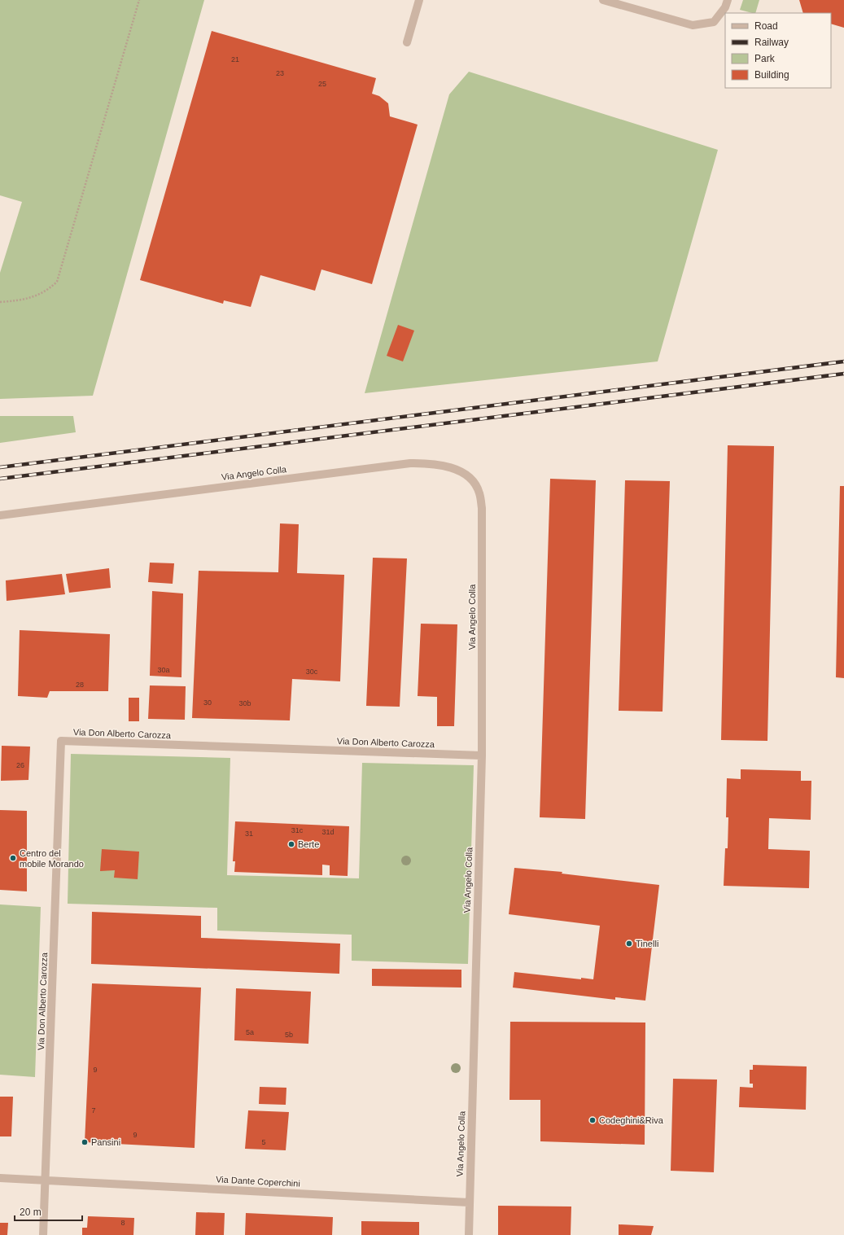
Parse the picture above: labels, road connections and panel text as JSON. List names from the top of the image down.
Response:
{
  "streets": {
    "street": ["Via Angelo Colla", "Via Don Alberto Carozza", "Via Dante Coperchini"]
  },
  "crossings": [
    ["Via Angelo Colla", "Via Don Alberto Carozza"],
    ["Via Angelo Colla", "Via Dante Coperchini"],
    ["Via Don Alberto Carozza", "Via Dante Coperchini"]
  ],
  "places": [
    "Berte",
    "Centro del mobile Morando",
    "Tinelli",
    "Codeghini&Riva",
    "Pansini"
  ],
  "house_numbers": [
    "21",
    "23",
    "25",
    "30a",
    "30c",
    "28",
    "30",
    "30b",
    "26",
    "31c",
    "31d",
    "31",
    "5a",
    "5b",
    "9",
    "7",
    "9",
    "5",
    "8"
  ],
  "legend": [
    "Road",
    "Railway",
    "Park",
    "Building"
  ],
  "scale_bar": "20 m"
}
